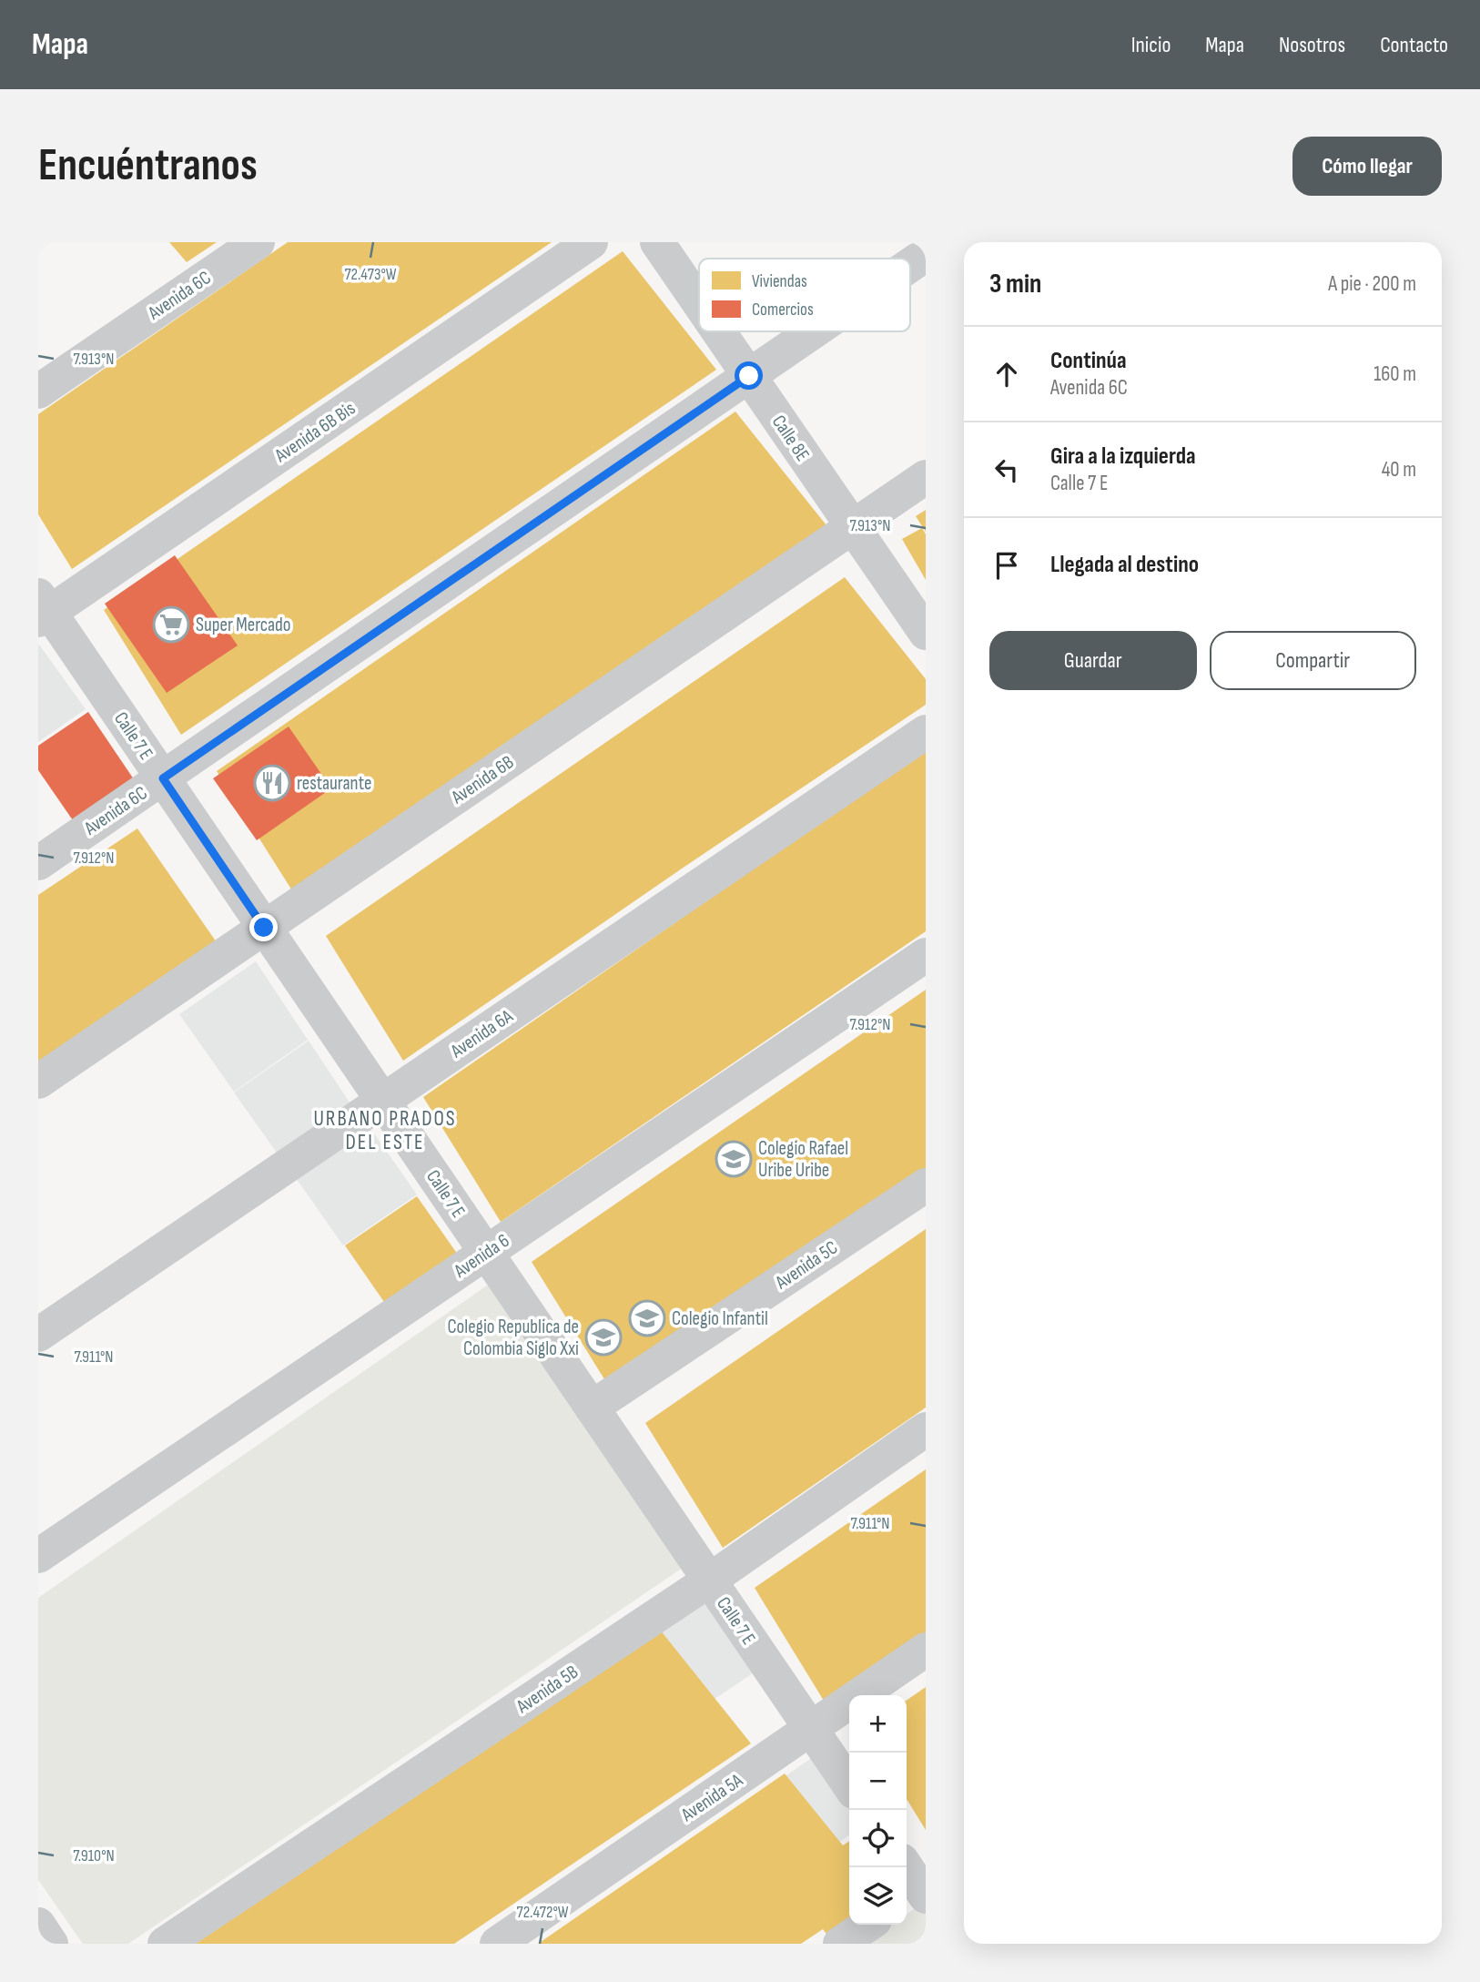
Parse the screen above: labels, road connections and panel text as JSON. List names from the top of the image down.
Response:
{
  "streets": {
    "street": [
      "Avenida 6C",
      "Avenida 6B Bis",
      "Calle 8E",
      "Calle 7 E",
      "Avenida 6B",
      "Avenida 6A",
      "Avenida 6",
      "Avenida 5C",
      "Avenida 5B",
      "Avenida 5A"
    ]
  },
  "crossings": [
    ["Avenida 6C", "Calle 8E"],
    ["Avenida 6C", "Calle 7 E"],
    ["Avenida 6B Bis", "Calle 7 E"],
    ["Calle 8E", "Avenida 6B"],
    ["Calle 7 E", "Avenida 6B"],
    ["Calle 7 E", "Avenida 6A"],
    ["Calle 7 E", "Avenida 6"],
    ["Calle 7 E", "Avenida 5C"],
    ["Calle 7 E", "Avenida 5B"],
    ["Calle 7 E", "Avenida 5A"]
  ],
  "districts": ["URBANO PRADOS DEL ESTE"],
  "places": {
    "supermarket": ["Super Mercado"],
    "restaurant": ["restaurante"],
    "school or university": ["Colegio Rafael Uribe Uribe", "Colegio Infantil", "Colegio Republica de Colombia Siglo Xxi"]
  },
  "legend": ["Viviendas", "Comercios"],
  "page": {
    "header": "Mapa",
    "nav": [
      "Inicio",
      "Mapa",
      "Nosotros",
      "Contacto"
    ],
    "buttons": [
      "Cómo llegar",
      ["Guardar", "Compartir"]
    ],
    "title": "Encuéntranos",
    "heading": ["3 min", "A pie · 200 m"],
    "list": [
      ["Continúa", "Avenida 6C", "160 m"],
      ["Gira a la izquierda", "Calle 7 E", "40 m"],
      "Llegada al destino"
    ],
    "map_buttons": ["+", "−"]
  },
  "coordinates": [
    "72.473°W",
    "7.913°N",
    "7.912°N",
    "7.911°N",
    "7.910°N",
    "72.472°W"
  ]
}
